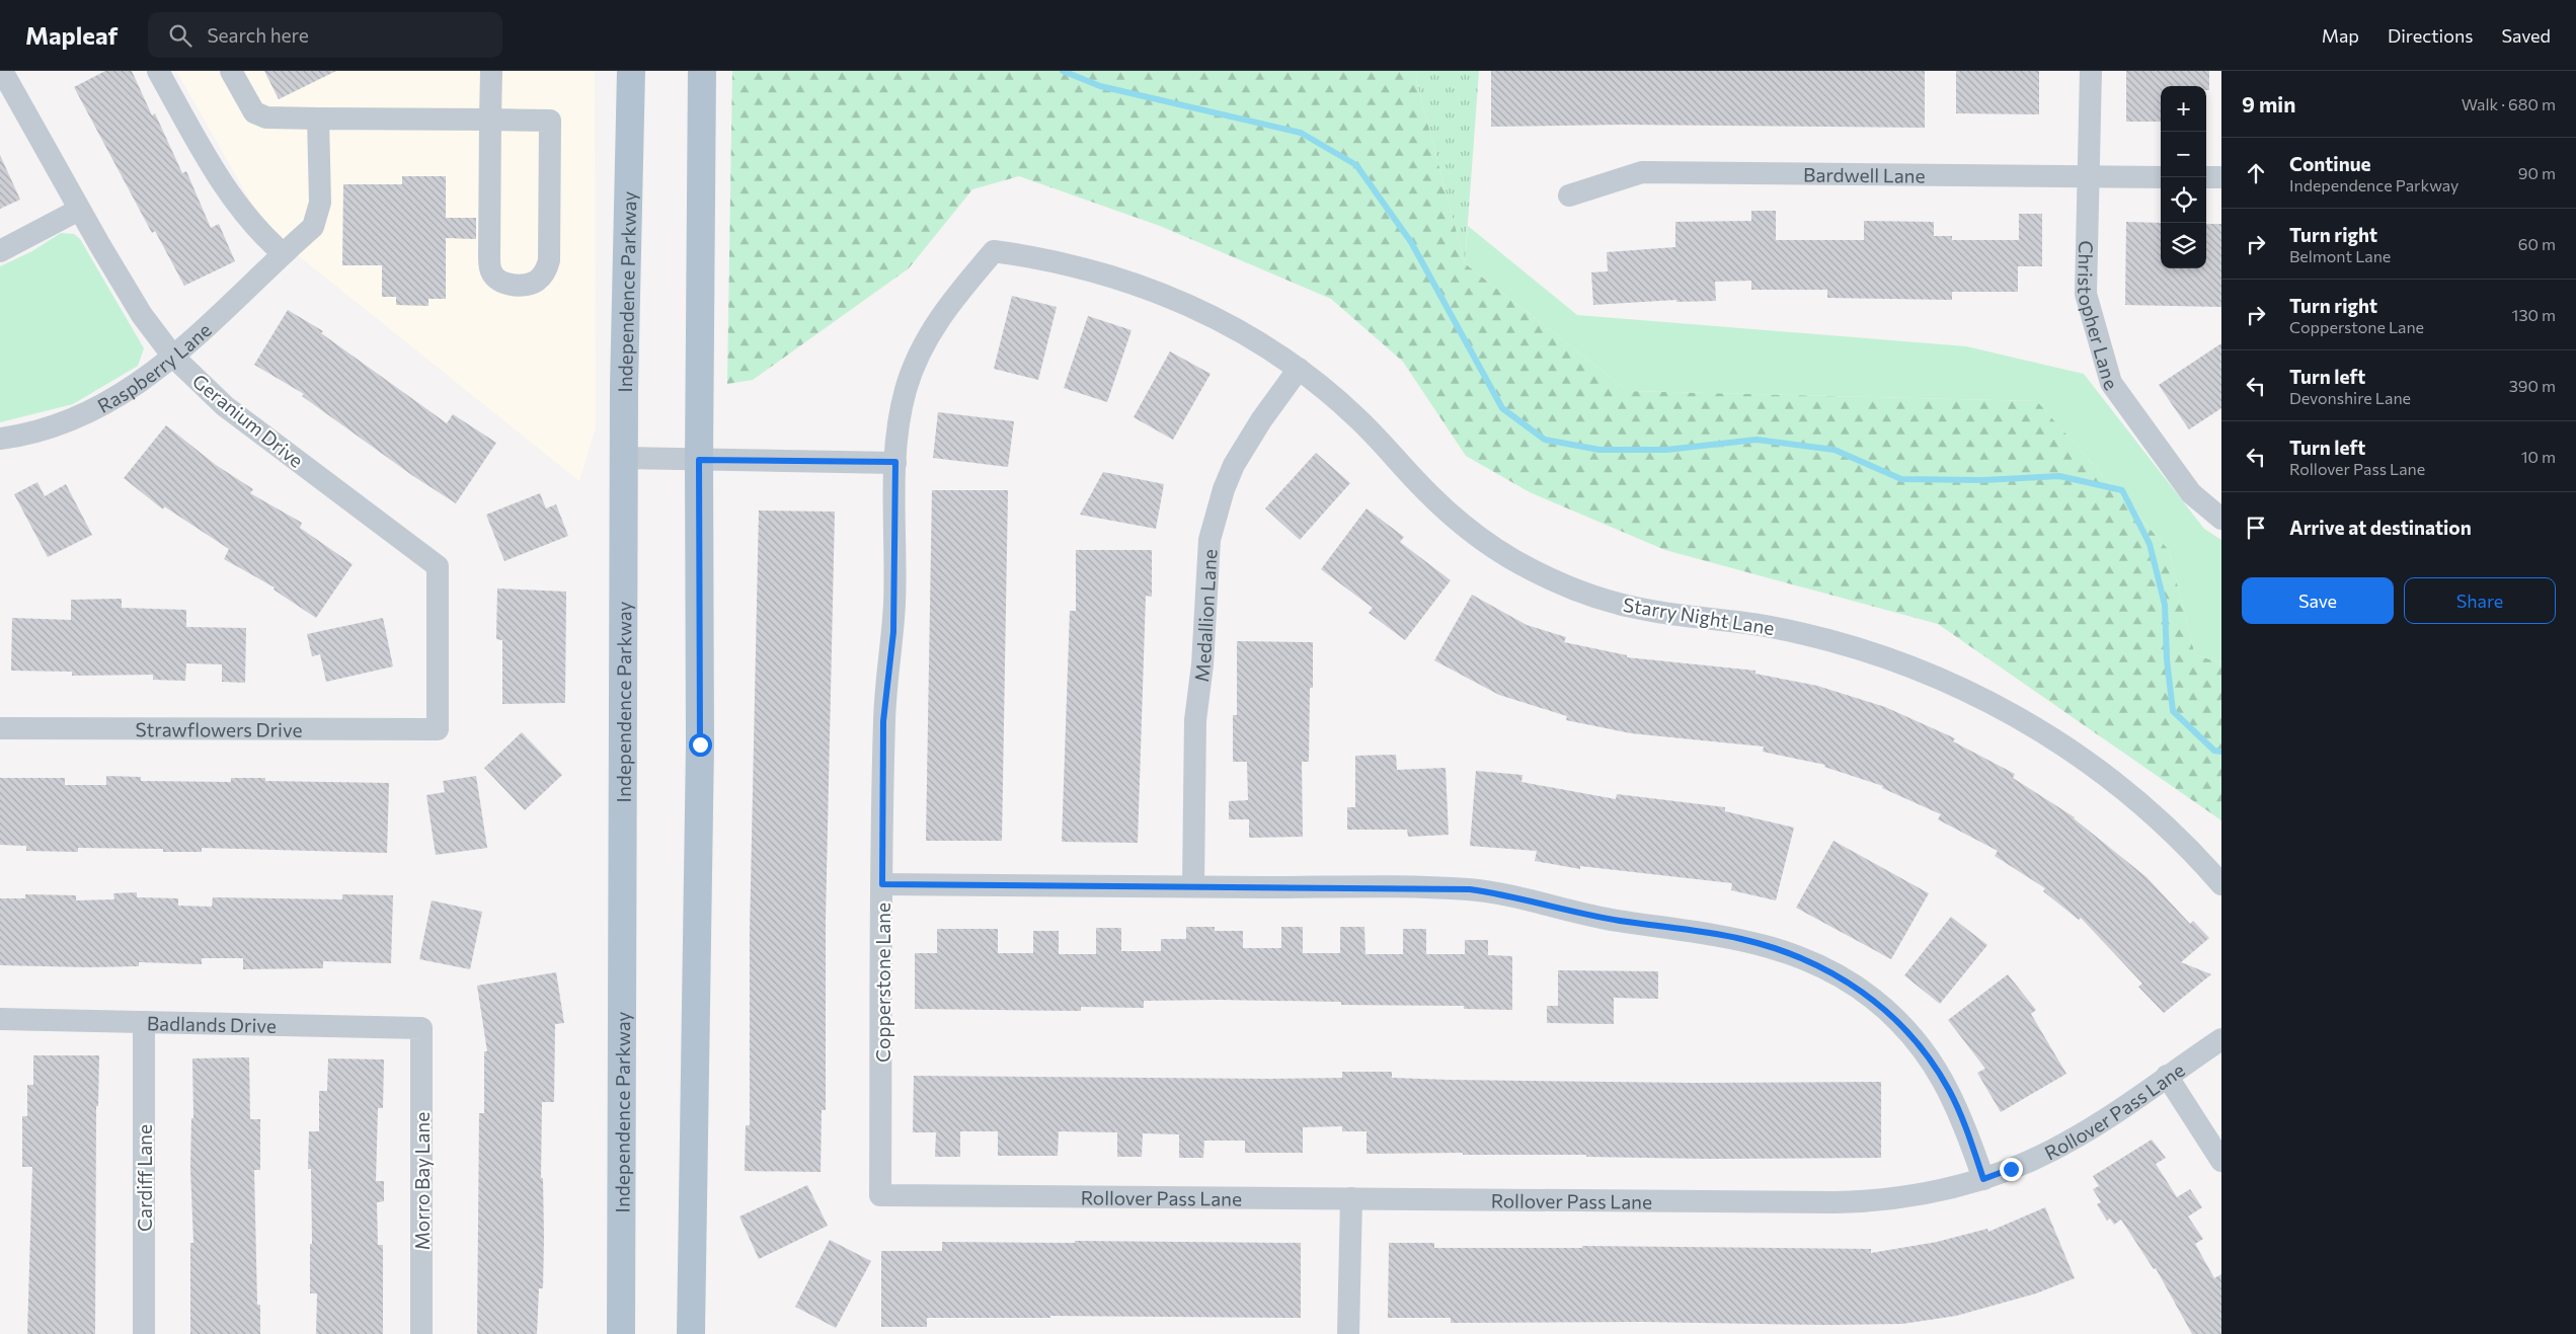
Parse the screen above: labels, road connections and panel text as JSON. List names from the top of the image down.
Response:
{
  "streets": {
    "main road": ["Independence Parkway"],
    "street": [
      "Bardwell Lane",
      "Christopher Lane",
      "Raspberry Lane",
      "Geranium Drive",
      "Medallion Lane",
      "Starry Night Lane",
      "Strawflowers Drive",
      "Copperstone Lane",
      "Badlands Drive",
      "Rollover Pass Lane",
      "Cardiff Lane",
      "Morro Bay Lane"
    ]
  },
  "crossings": [
    ["Bardwell Lane", "Christopher Lane"],
    ["Raspberry Lane", "Geranium Drive"],
    ["Geranium Drive", "Strawflowers Drive"],
    ["Medallion Lane", "Starry Night Lane"],
    ["Starry Night Lane", "Copperstone Lane"],
    ["Copperstone Lane", "Rollover Pass Lane"],
    ["Badlands Drive", "Cardiff Lane"],
    ["Badlands Drive", "Morro Bay Lane"]
  ],
  "page": {
    "header": "Mapleaf",
    "search": "Search here",
    "nav": ["Map", "Directions", "Saved"],
    "heading": ["9 min", "Walk · 680 m"],
    "map_buttons": ["+", "−"],
    "list": [
      ["Continue", "Independence Parkway", "90 m"],
      ["Turn right", "Belmont Lane", "60 m"],
      ["Turn right", "Copperstone Lane", "130 m"],
      ["Turn left", "Devonshire Lane", "390 m"],
      ["Turn left", "Rollover Pass Lane", "10 m"],
      "Arrive at destination"
    ],
    "buttons": ["Save", "Share"]
  }
}
